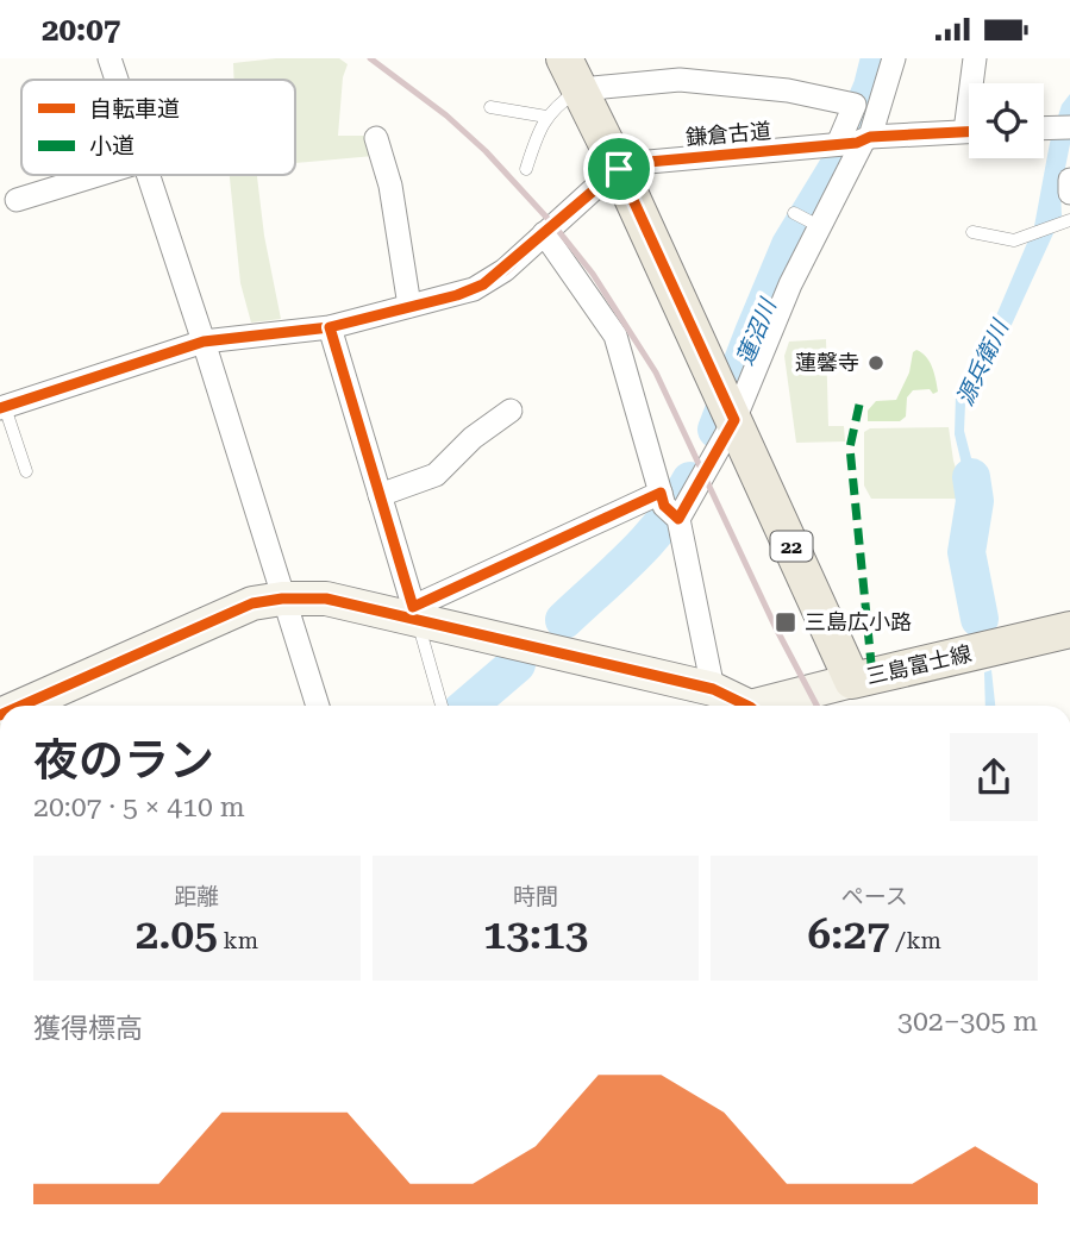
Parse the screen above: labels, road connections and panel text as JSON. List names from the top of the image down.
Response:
{
  "streets": {
    "main road": ["22", "三島富士線"],
    "street": ["鎌倉古道"]
  },
  "crossings": [
    ["鎌倉古道", "三島富士線"]
  ],
  "water": ["蓮沼川", "源兵衛川"],
  "places": {
    "other": ["蓮馨寺"],
    "transit": ["三島広小路"]
  },
  "legend": ["自転車道", "小道"],
  "page": {
    "status": "20:07",
    "heading": ["夜のラン", "20:07 · 5 × 410 m"],
    "stats": [
      ["距離", "2.05 km"],
      ["時間", "13:13"],
      ["ペース", "6:27 /km"]
    ],
    "chart": ["獲得標高", "302–305 m"]
  }
}
